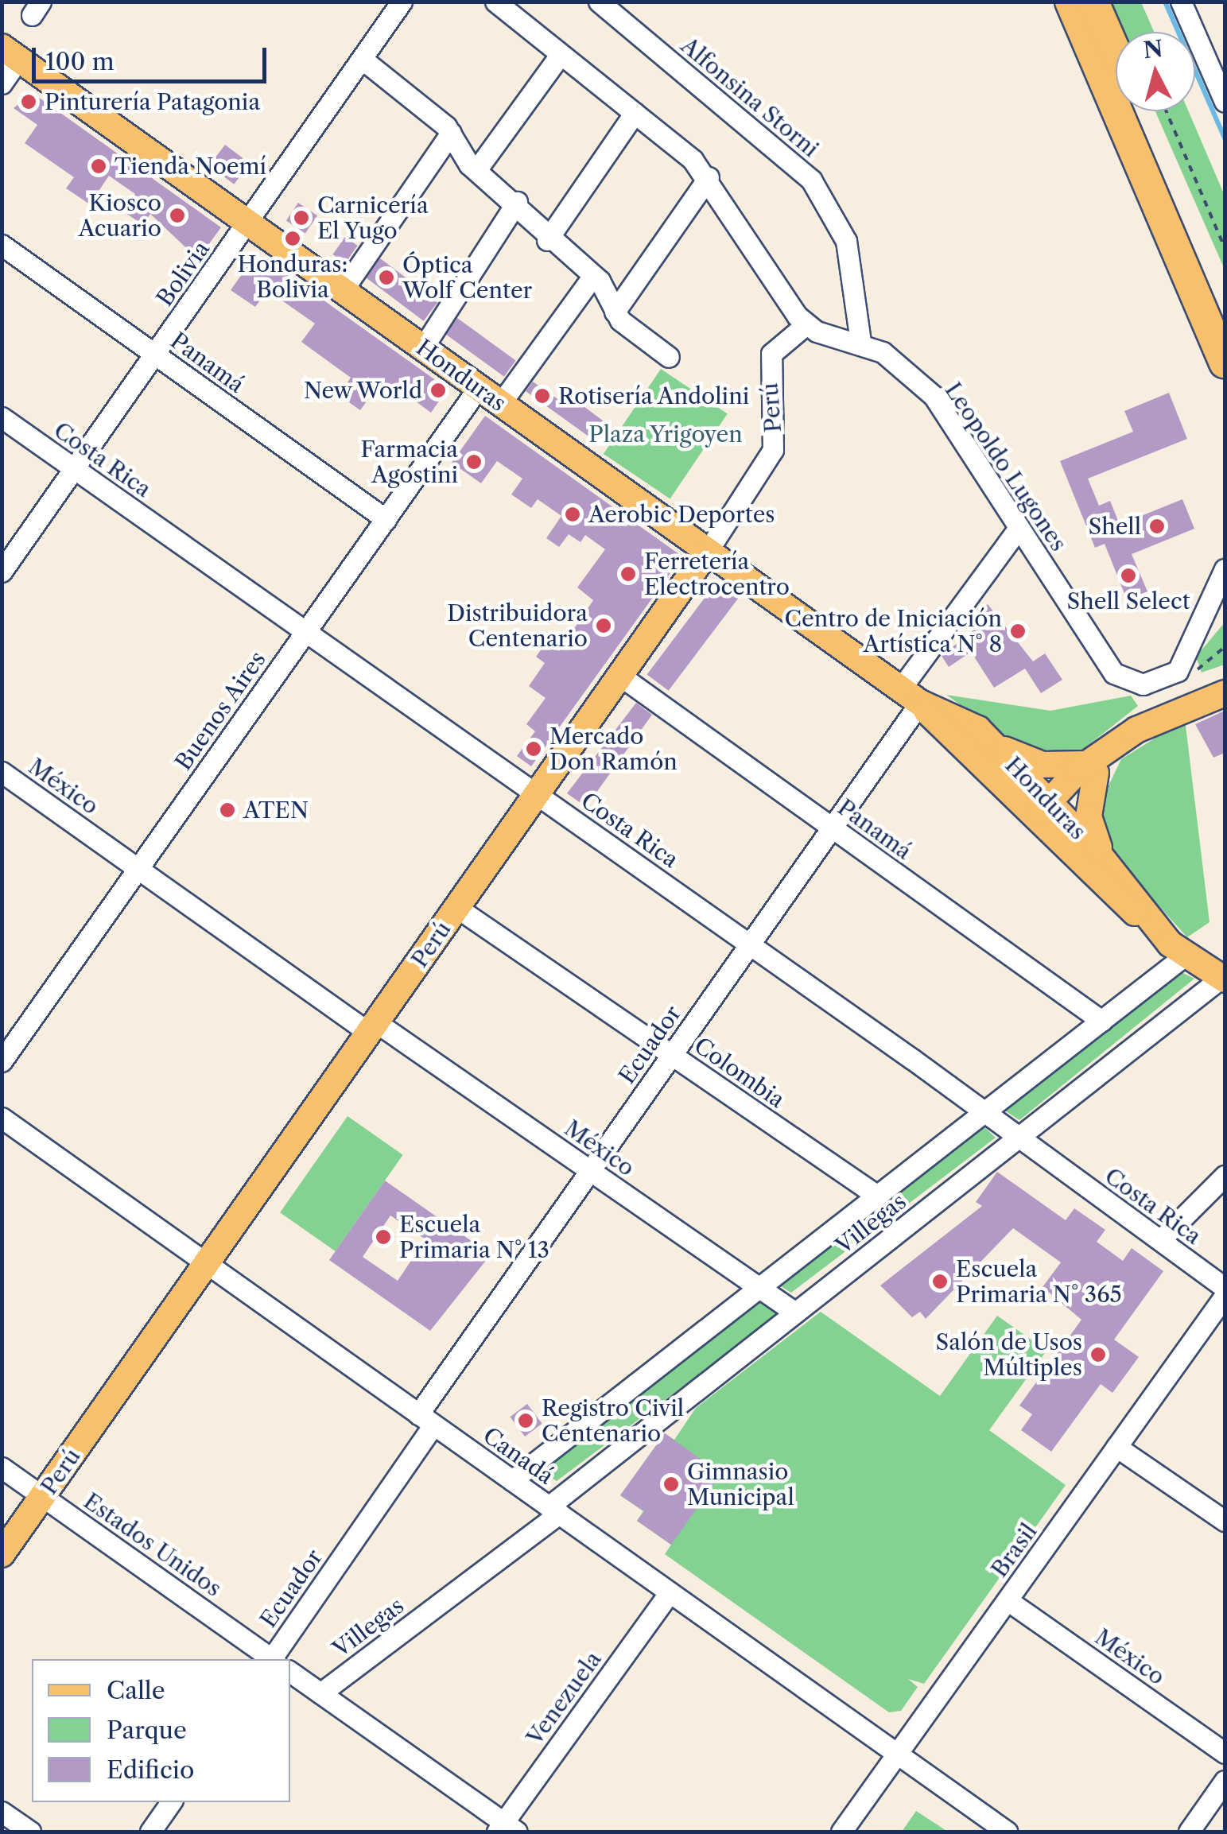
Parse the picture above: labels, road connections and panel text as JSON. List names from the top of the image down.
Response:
{
  "streets": {
    "main road": ["Honduras", "Perú"],
    "street": [
      "Alfonsina Storni",
      "Bolivia",
      "Panamá",
      "Costa Rica",
      "Leopoldo Lugones",
      "Buenos Aires",
      "México",
      "Ecuador",
      "Colombia",
      "Villegas",
      "Canadá",
      "Estados Unidos",
      "Brasil",
      "Venezuela"
    ]
  },
  "crossings": [
    ["Alfonsina Storni", "Leopoldo Lugones"],
    ["Bolivia", "Panamá"],
    ["Bolivia", "Honduras"],
    ["Bolivia", "Costa Rica"],
    ["Panamá", "Perú"],
    ["Panamá", "Buenos Aires"],
    ["Panamá", "Ecuador"],
    ["Panamá", "Villegas"],
    ["Honduras", "Perú"],
    ["Honduras", "Buenos Aires"],
    ["Honduras", "Ecuador"],
    ["Honduras", "Villegas"],
    ["Perú", "Costa Rica"],
    ["Perú", "Leopoldo Lugones"],
    ["Perú", "México"],
    ["Perú", "Colombia"],
    ["Perú", "Canadá"],
    ["Perú", "Estados Unidos"],
    ["Costa Rica", "Buenos Aires"],
    ["Costa Rica", "Ecuador"],
    ["Costa Rica", "Villegas"],
    ["Leopoldo Lugones", "Ecuador"],
    ["Buenos Aires", "México"],
    ["México", "Ecuador"],
    ["México", "Villegas"],
    ["México", "Brasil"],
    ["Ecuador", "Colombia"],
    ["Ecuador", "Canadá"],
    ["Colombia", "Villegas"],
    ["Villegas", "Canadá"],
    ["Villegas", "Estados Unidos"],
    ["Canadá", "Brasil"],
    ["Canadá", "Venezuela"],
    ["Estados Unidos", "Venezuela"]
  ],
  "parks": ["Plaza Yrigoyen"],
  "places": [
    "Pinturería Patagonia",
    "Tienda Noemí",
    "Kiosco Acuario",
    "Carnicería El Yugo",
    "Honduras: Bolivia",
    "Óptica Wolf Center",
    "New World",
    "Rotisería Andolini",
    "Farmacia Agostini",
    "Aerobic Deportes",
    "Shell",
    "Ferretería Electrocentro",
    "Shell Select",
    "Distribuidora Centenario",
    "Centro de Iniciación Artística N° 8",
    "Mercado Don Ramón",
    "ATEN",
    "Escuela Primaria N° 13",
    "Escuela Primaria N° 365",
    "Salón de Usos Múltiples",
    "Registro Civil Centenario",
    "Gimnasio Municipal"
  ],
  "legend": ["Calle", "Parque", "Edificio"],
  "scale_bar": "100 m",
  "north": "top"
}
